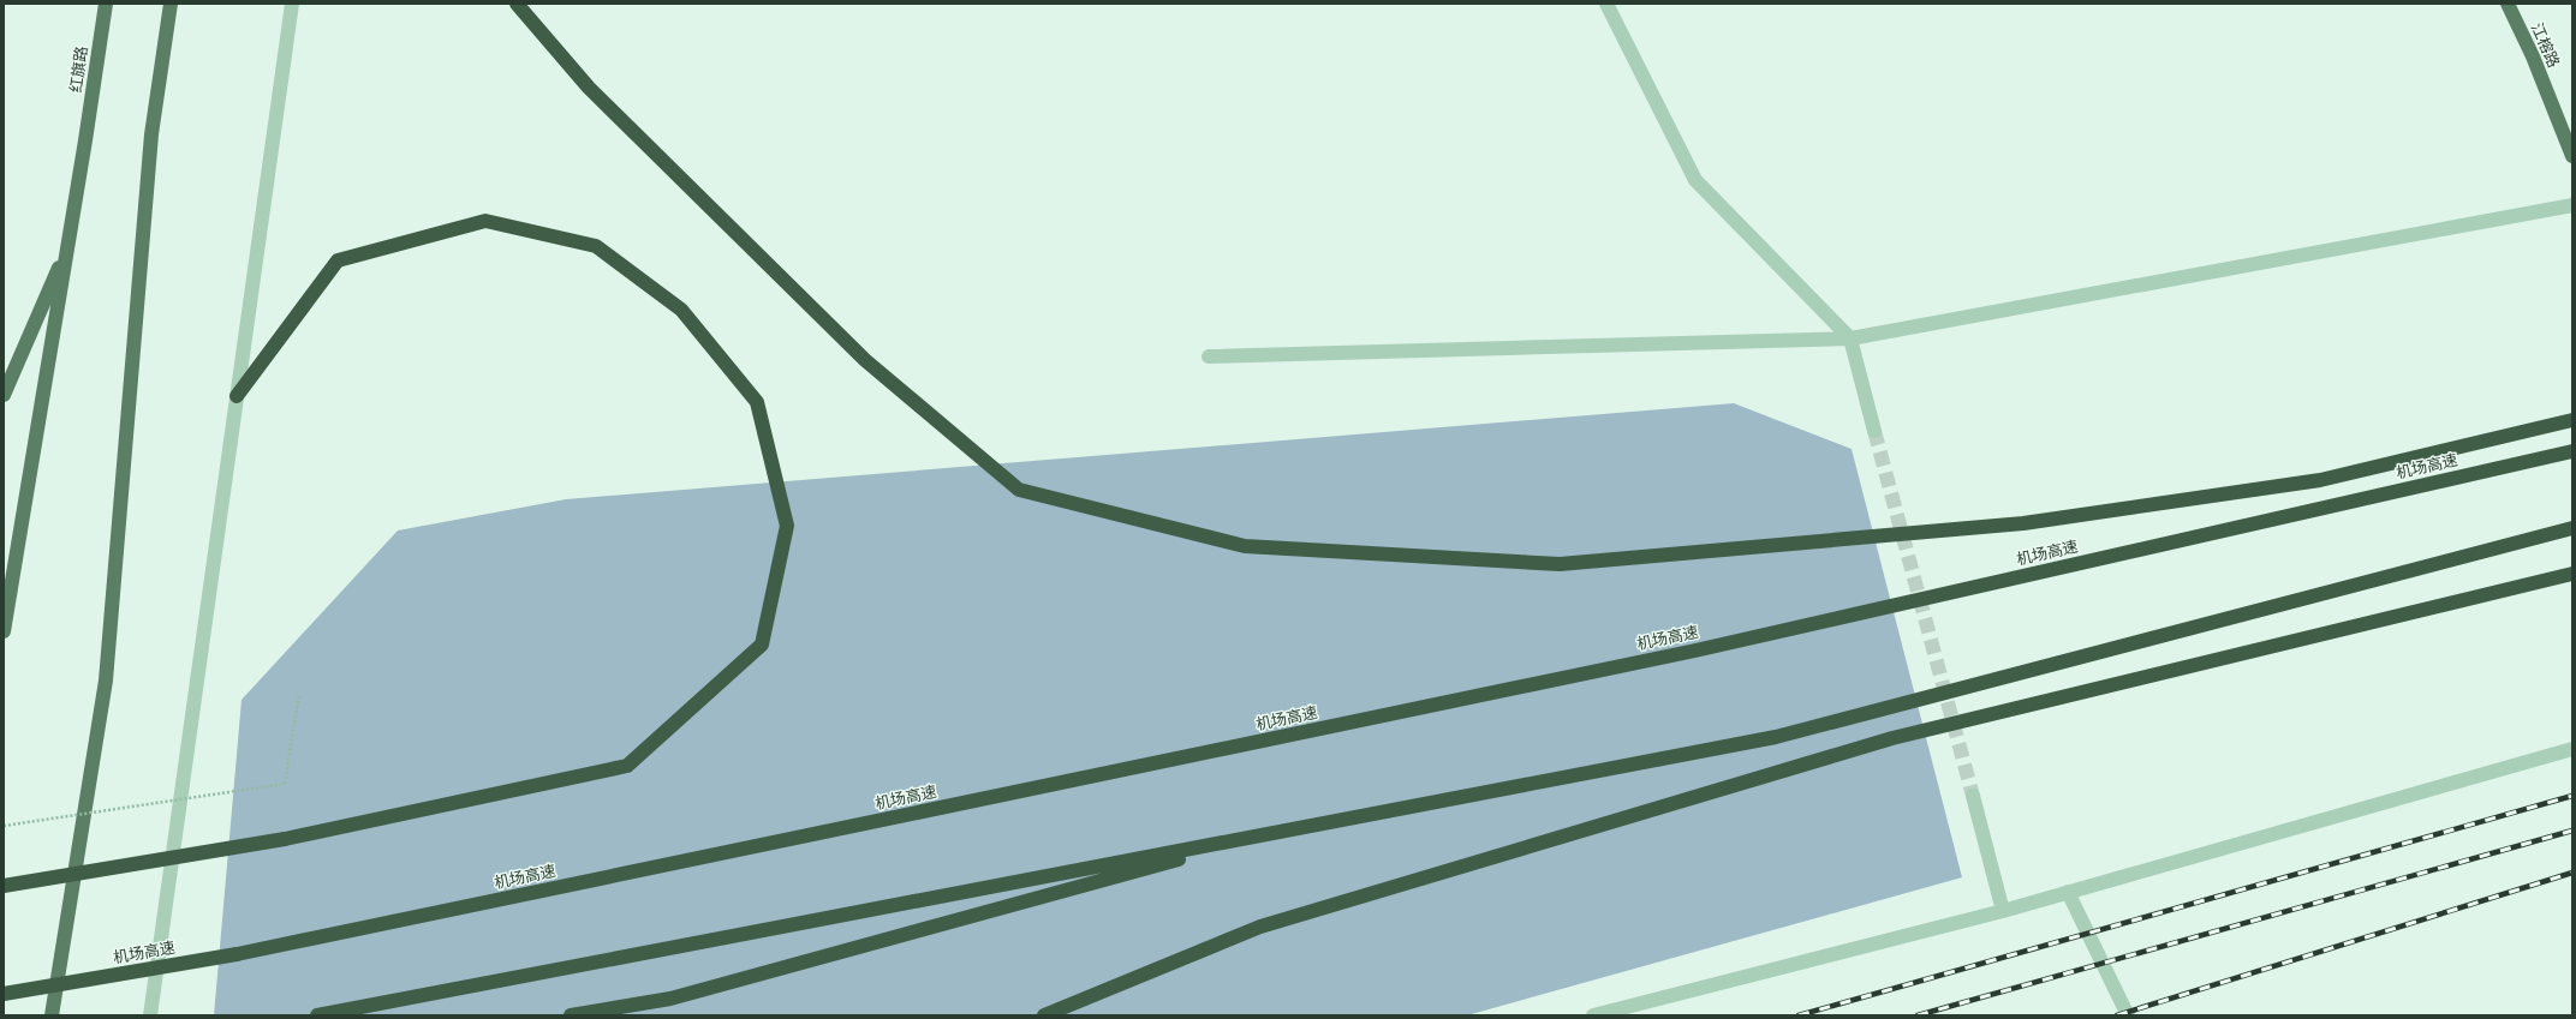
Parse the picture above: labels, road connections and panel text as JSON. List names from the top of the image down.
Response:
{
  "streets": {
    "highway": ["机场高速"],
    "main road": ["江榕路", "红旗路"]
  }
}
